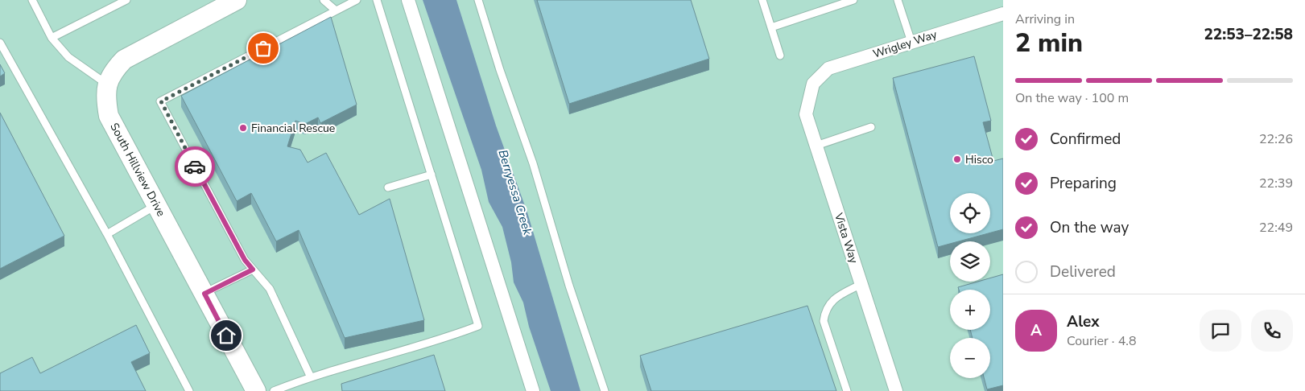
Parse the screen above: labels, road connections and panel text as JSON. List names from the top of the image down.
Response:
{
  "streets": {
    "street": ["Wrigley Way", "South Hillview Drive", "Vista Way"]
  },
  "crossings": [
    ["Wrigley Way", "Vista Way"]
  ],
  "water": ["Berryessa Creek"],
  "places": ["Financial Rescue", "Hisco"],
  "page": {
    "heading": ["2 min", "Arriving in", "22:53–22:58"],
    "panel": ["Alex", "Courier · 4.8"],
    "bar": "On the way · 100 m",
    "list": [
      ["Confirmed", "22:26"],
      ["Preparing", "22:39"],
      ["On the way", "22:49"],
      "Delivered"
    ],
    "map_buttons": ["+", "−"],
    "round": "A"
  }
}
